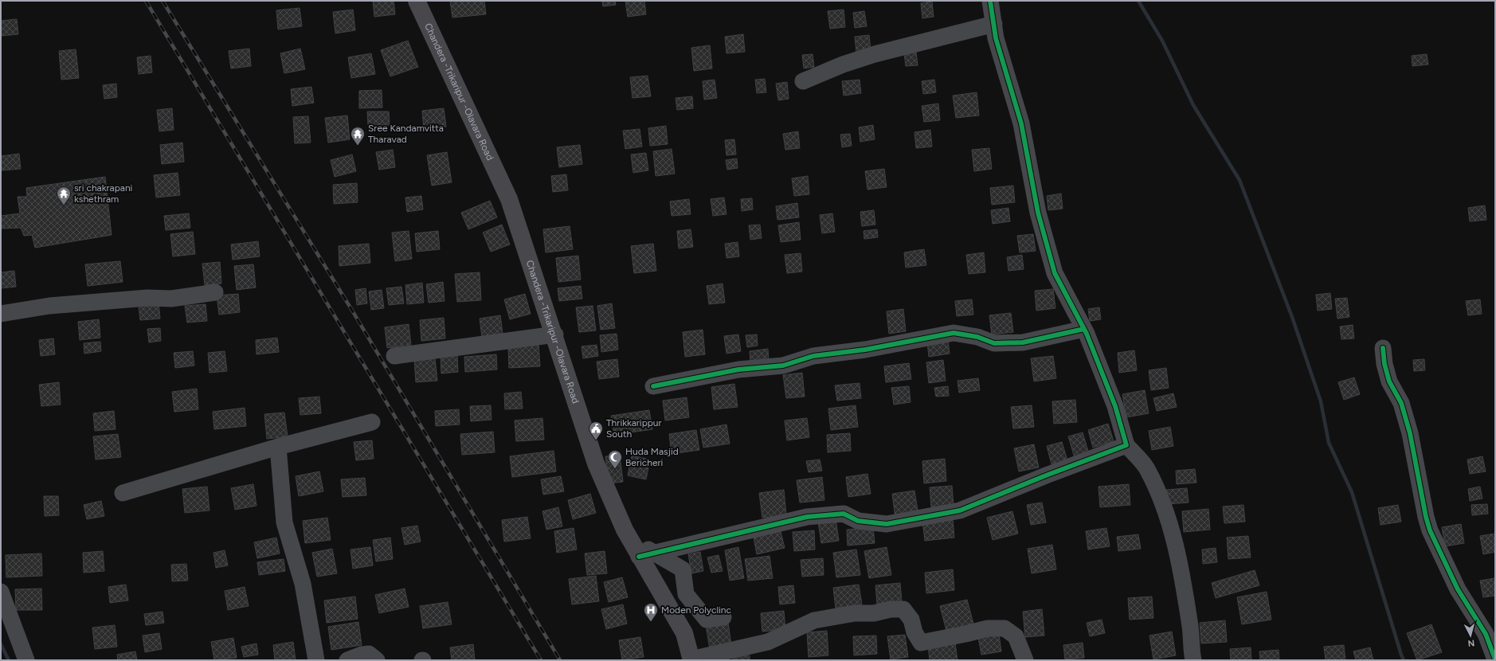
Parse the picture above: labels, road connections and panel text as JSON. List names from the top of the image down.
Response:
{
  "streets": {
    "main road": ["Chandera -Trikaripur -Olavara Road"]
  },
  "places": {
    "temple": ["Sree Kandamvitta Tharavad", "sri chakrapani kshethram"],
    "public building": ["Thrikkarippur South"],
    "mosque": ["Huda Masjid Bericheri"],
    "hospital": ["Moden Polyclinc"]
  },
  "north": "bottom"
}
